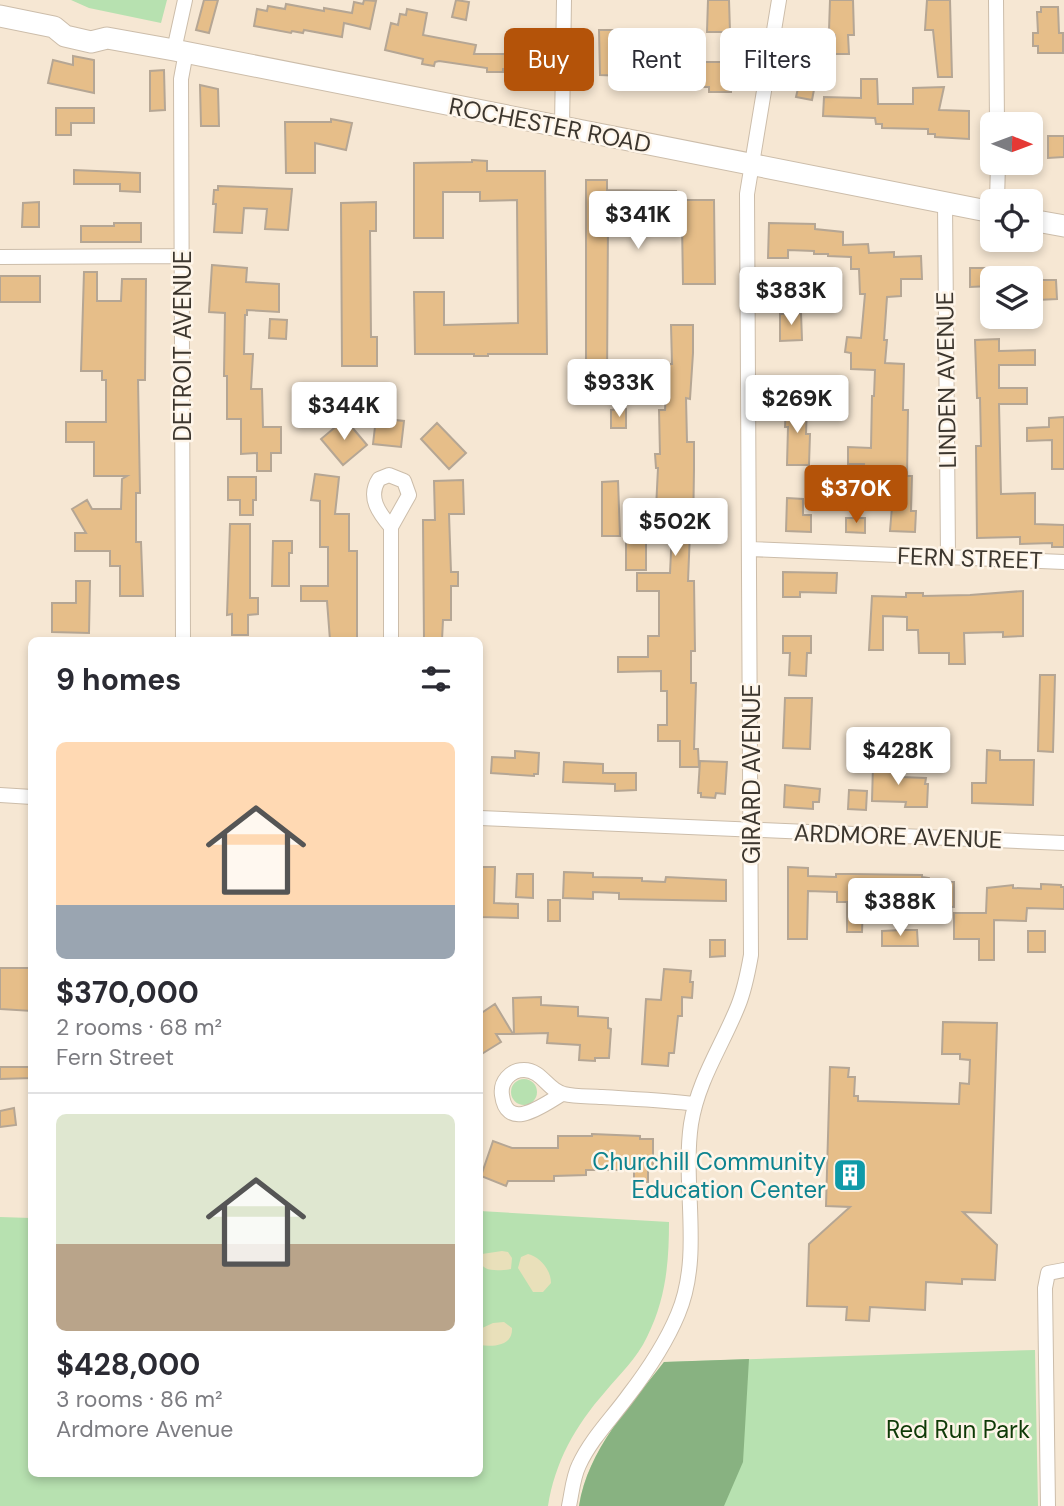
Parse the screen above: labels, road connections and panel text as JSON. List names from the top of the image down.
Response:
{
  "streets": {
    "main road": ["ROCHESTER ROAD"],
    "street": [
      "DETROIT AVENUE",
      "LINDEN AVENUE",
      "FERN STREET",
      "GIRARD AVENUE",
      "ARDMORE AVENUE"
    ]
  },
  "crossings": [
    ["ROCHESTER ROAD", "DETROIT AVENUE"],
    ["ROCHESTER ROAD", "LINDEN AVENUE"],
    ["ROCHESTER ROAD", "GIRARD AVENUE"],
    ["LINDEN AVENUE", "FERN STREET"],
    ["FERN STREET", "GIRARD AVENUE"],
    ["GIRARD AVENUE", "ARDMORE AVENUE"]
  ],
  "parks": ["Red Run Park"],
  "places": {
    "building": ["Churchill Community Education Center"]
  },
  "north": "right",
  "page": {
    "chip": ["Buy", "Rent", "Filters"],
    "price": [
      "$341K",
      "$383K",
      "$933K",
      "$269K",
      "$344K",
      "$370K",
      "$502K",
      "$428K",
      "$388K"
    ],
    "heading": "9 homes",
    "list": [
      {
        "name": "$370,000",
        "note": "2 rooms · 68 m² · Fern Street"
      },
      {
        "name": "$428,000",
        "note": "3 rooms · 86 m² · Ardmore Avenue"
      }
    ]
  }
}
